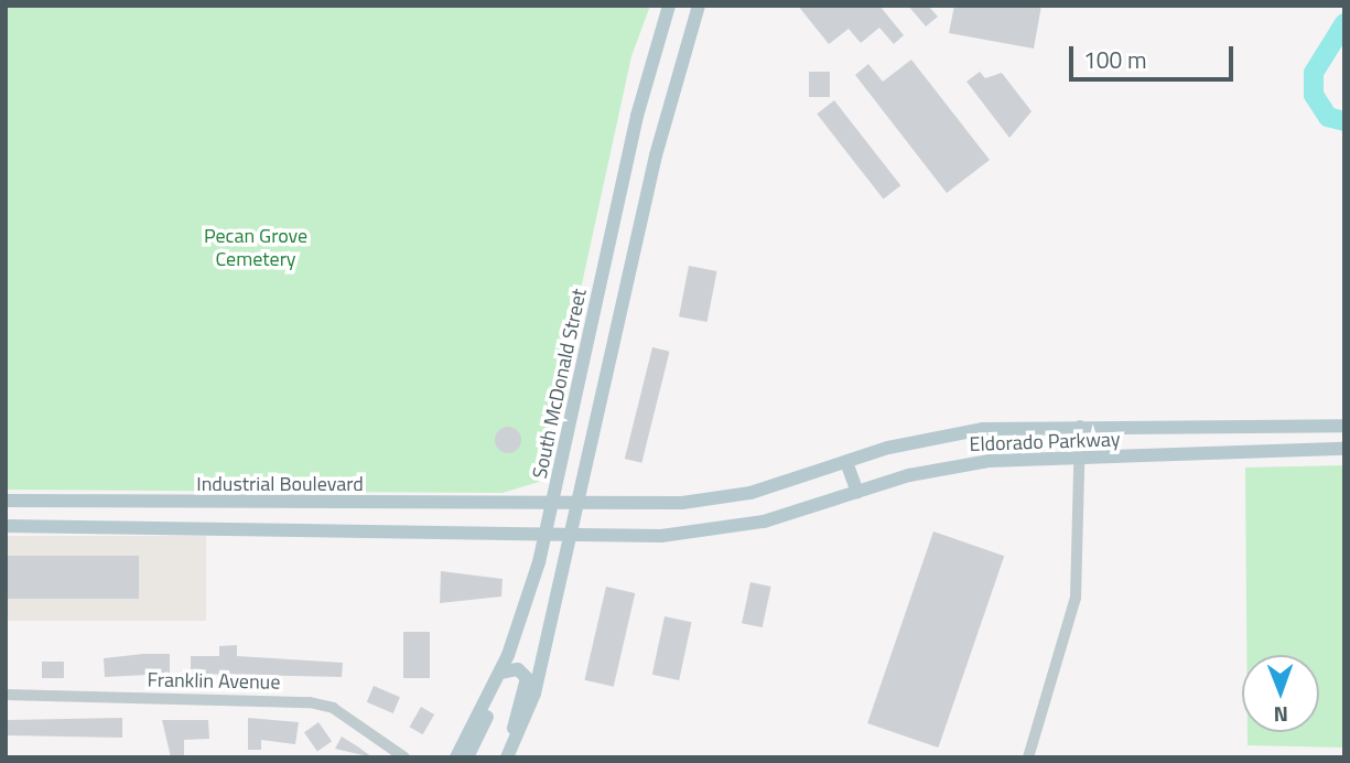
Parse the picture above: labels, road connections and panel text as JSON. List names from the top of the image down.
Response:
{
  "streets": {
    "main road": ["South McDonald Street", "Eldorado Parkway", "Industrial Boulevard"],
    "street": ["Franklin Avenue"]
  },
  "crossings": [
    ["South McDonald Street", "Eldorado Parkway"],
    ["South McDonald Street", "Industrial Boulevard"],
    ["Eldorado Parkway", "Industrial Boulevard"]
  ],
  "parks": ["Pecan Grove Cemetery"],
  "scale_bar": "100 m",
  "north": "bottom"
}
